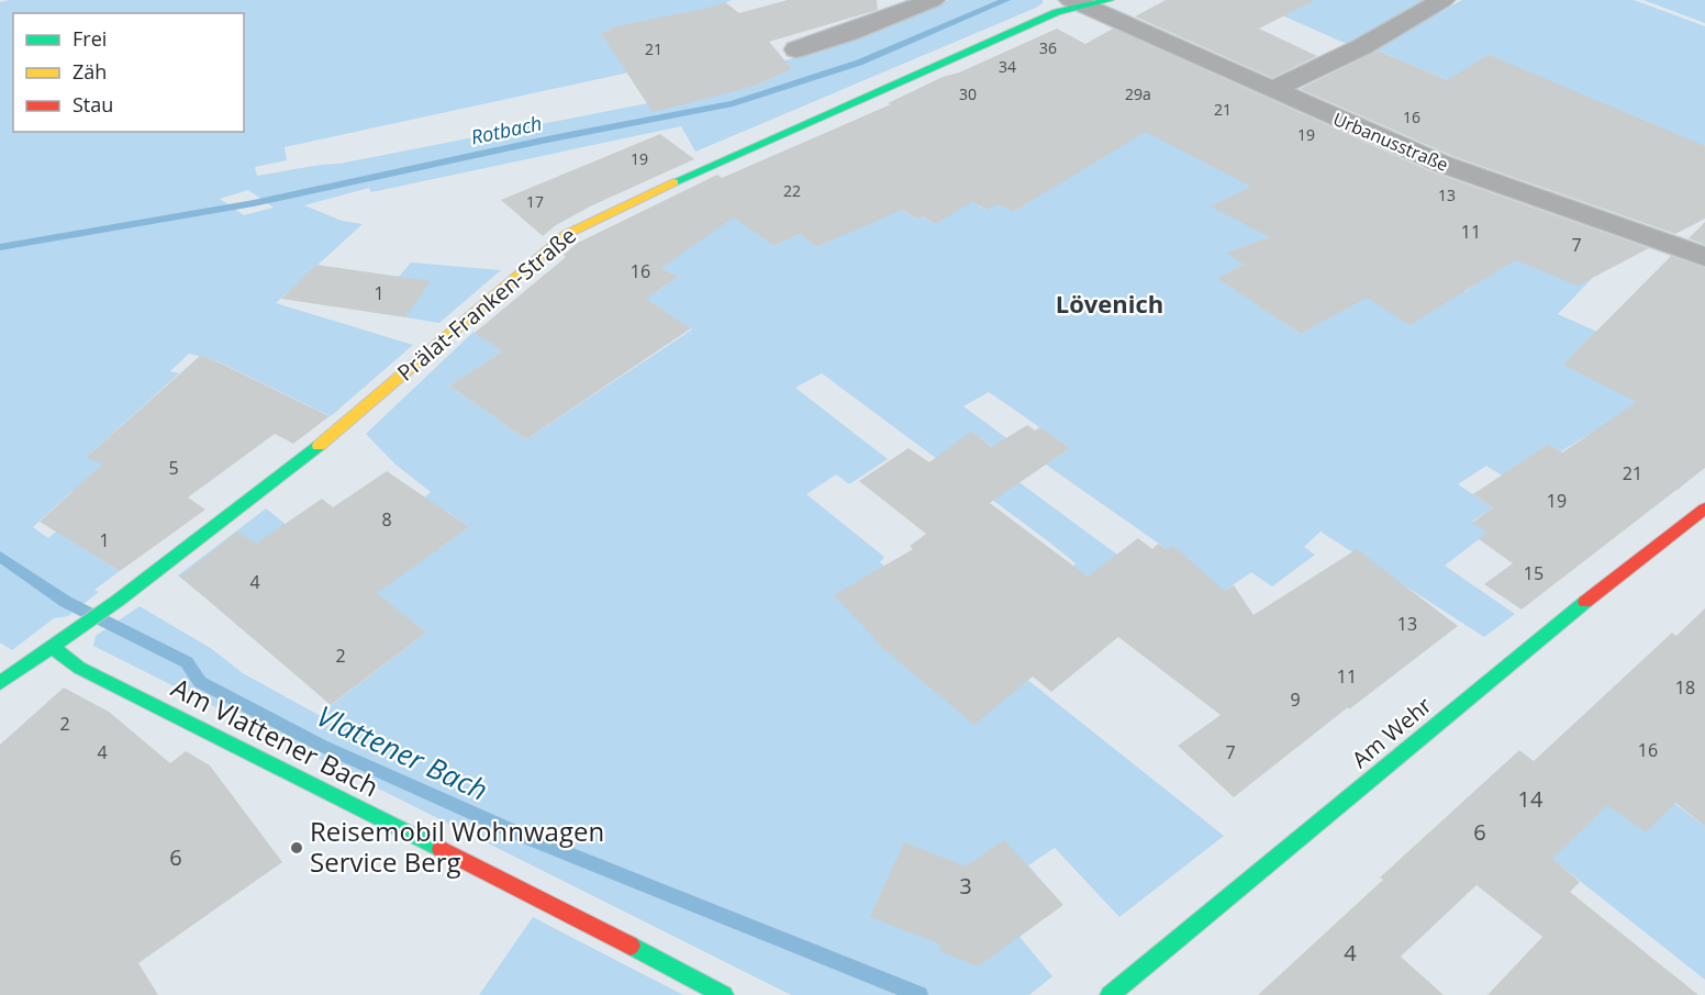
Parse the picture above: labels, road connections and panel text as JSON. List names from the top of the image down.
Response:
{
  "streets": {
    "street": [
      "Urbanusstraße",
      "Prälat-Franken-Straße",
      "Am Wehr",
      "Am Vlattener Bach"
    ]
  },
  "crossings": [
    ["Urbanusstraße", "Prälat-Franken-Straße"],
    ["Prälat-Franken-Straße", "Am Vlattener Bach"]
  ],
  "districts": ["Lövenich"],
  "water": ["Rotbach", "Vlattener Bach"],
  "places": ["Reisemobil Wohnwagen Service Berg"],
  "house_numbers": [
    "36",
    "21",
    "34",
    "30",
    "29a",
    "21",
    "16",
    "19",
    "19",
    "22",
    "13",
    "17",
    "11",
    "7",
    "16",
    "1",
    "5",
    "21",
    "19",
    "8",
    "1",
    "15",
    "4",
    "13",
    "2",
    "11",
    "18",
    "9",
    "2",
    "16",
    "4",
    "7",
    "14",
    "6",
    "6",
    "3",
    "4"
  ],
  "legend": ["Frei", "Zäh", "Stau"]
}
